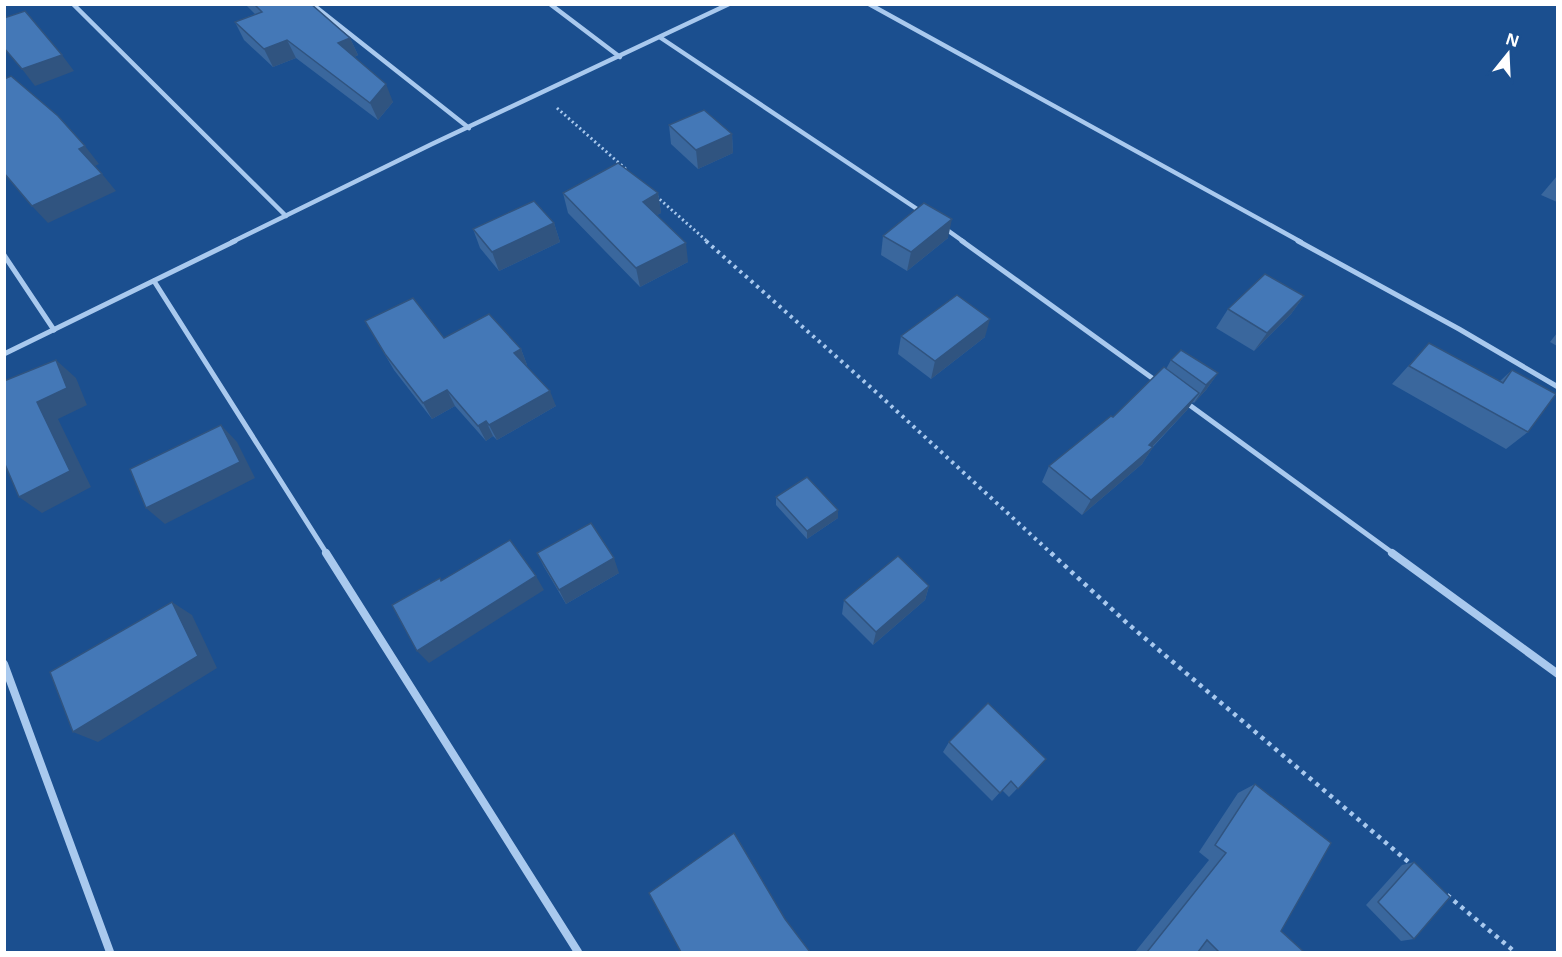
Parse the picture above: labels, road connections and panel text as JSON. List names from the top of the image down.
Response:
{
  "north": "top"
}
